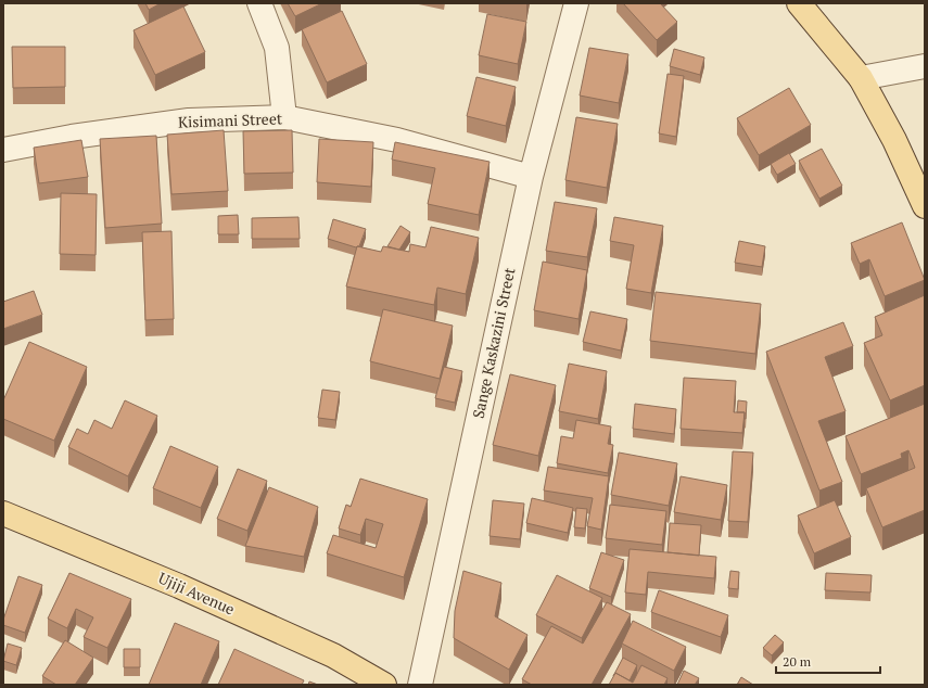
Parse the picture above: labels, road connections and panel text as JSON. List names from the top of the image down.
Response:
{
  "streets": {
    "main road": ["Ujiji Avenue"],
    "street": ["Kisimani Street", "Sange Kaskazini Street"]
  },
  "crossings": [
    ["Kisimani Street", "Sange Kaskazini Street"]
  ],
  "scale_bar": "20 m"
}
